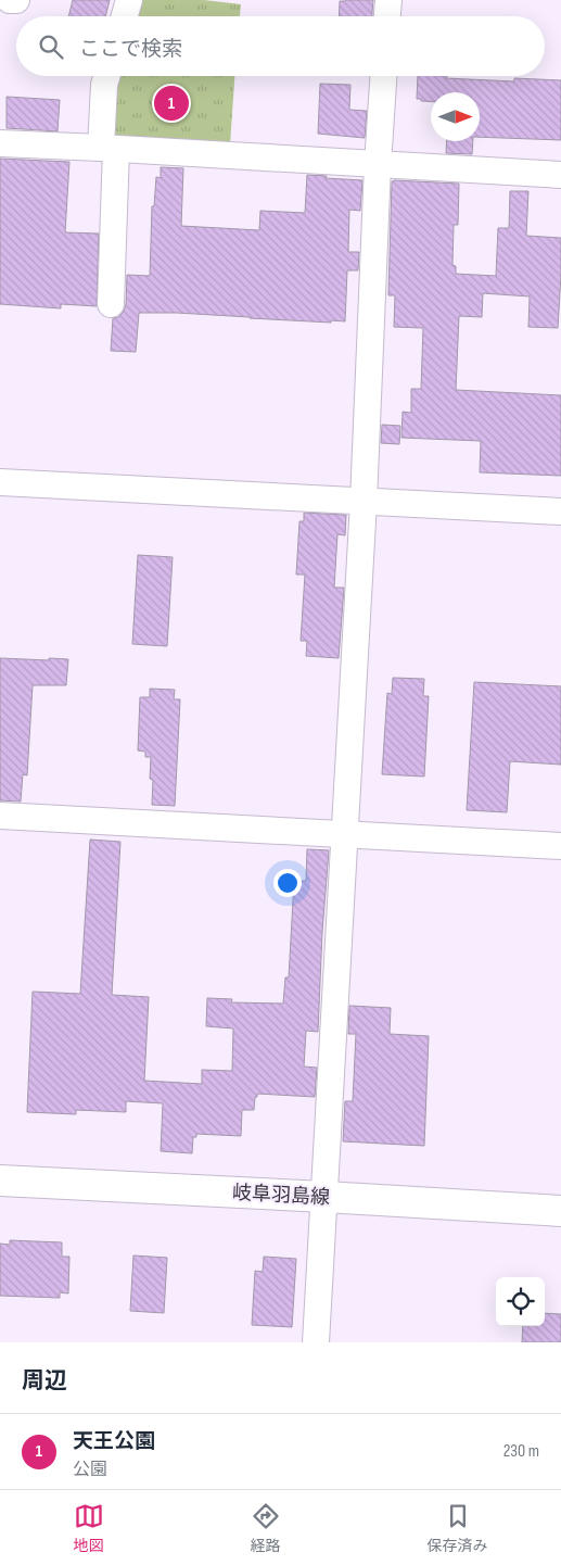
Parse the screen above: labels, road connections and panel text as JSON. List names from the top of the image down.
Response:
{
  "streets": {
    "main road": ["岐阜羽島線"]
  },
  "north": "right",
  "page": {
    "search": "ここで検索",
    "pins": "1",
    "heading": "周辺",
    "list": [
      {
        "mark": "1",
        "name": "天王公園",
        "note": "公園",
        "value": "230 m"
      }
    ],
    "nav": ["地図", "経路", "保存済み"]
  }
}
